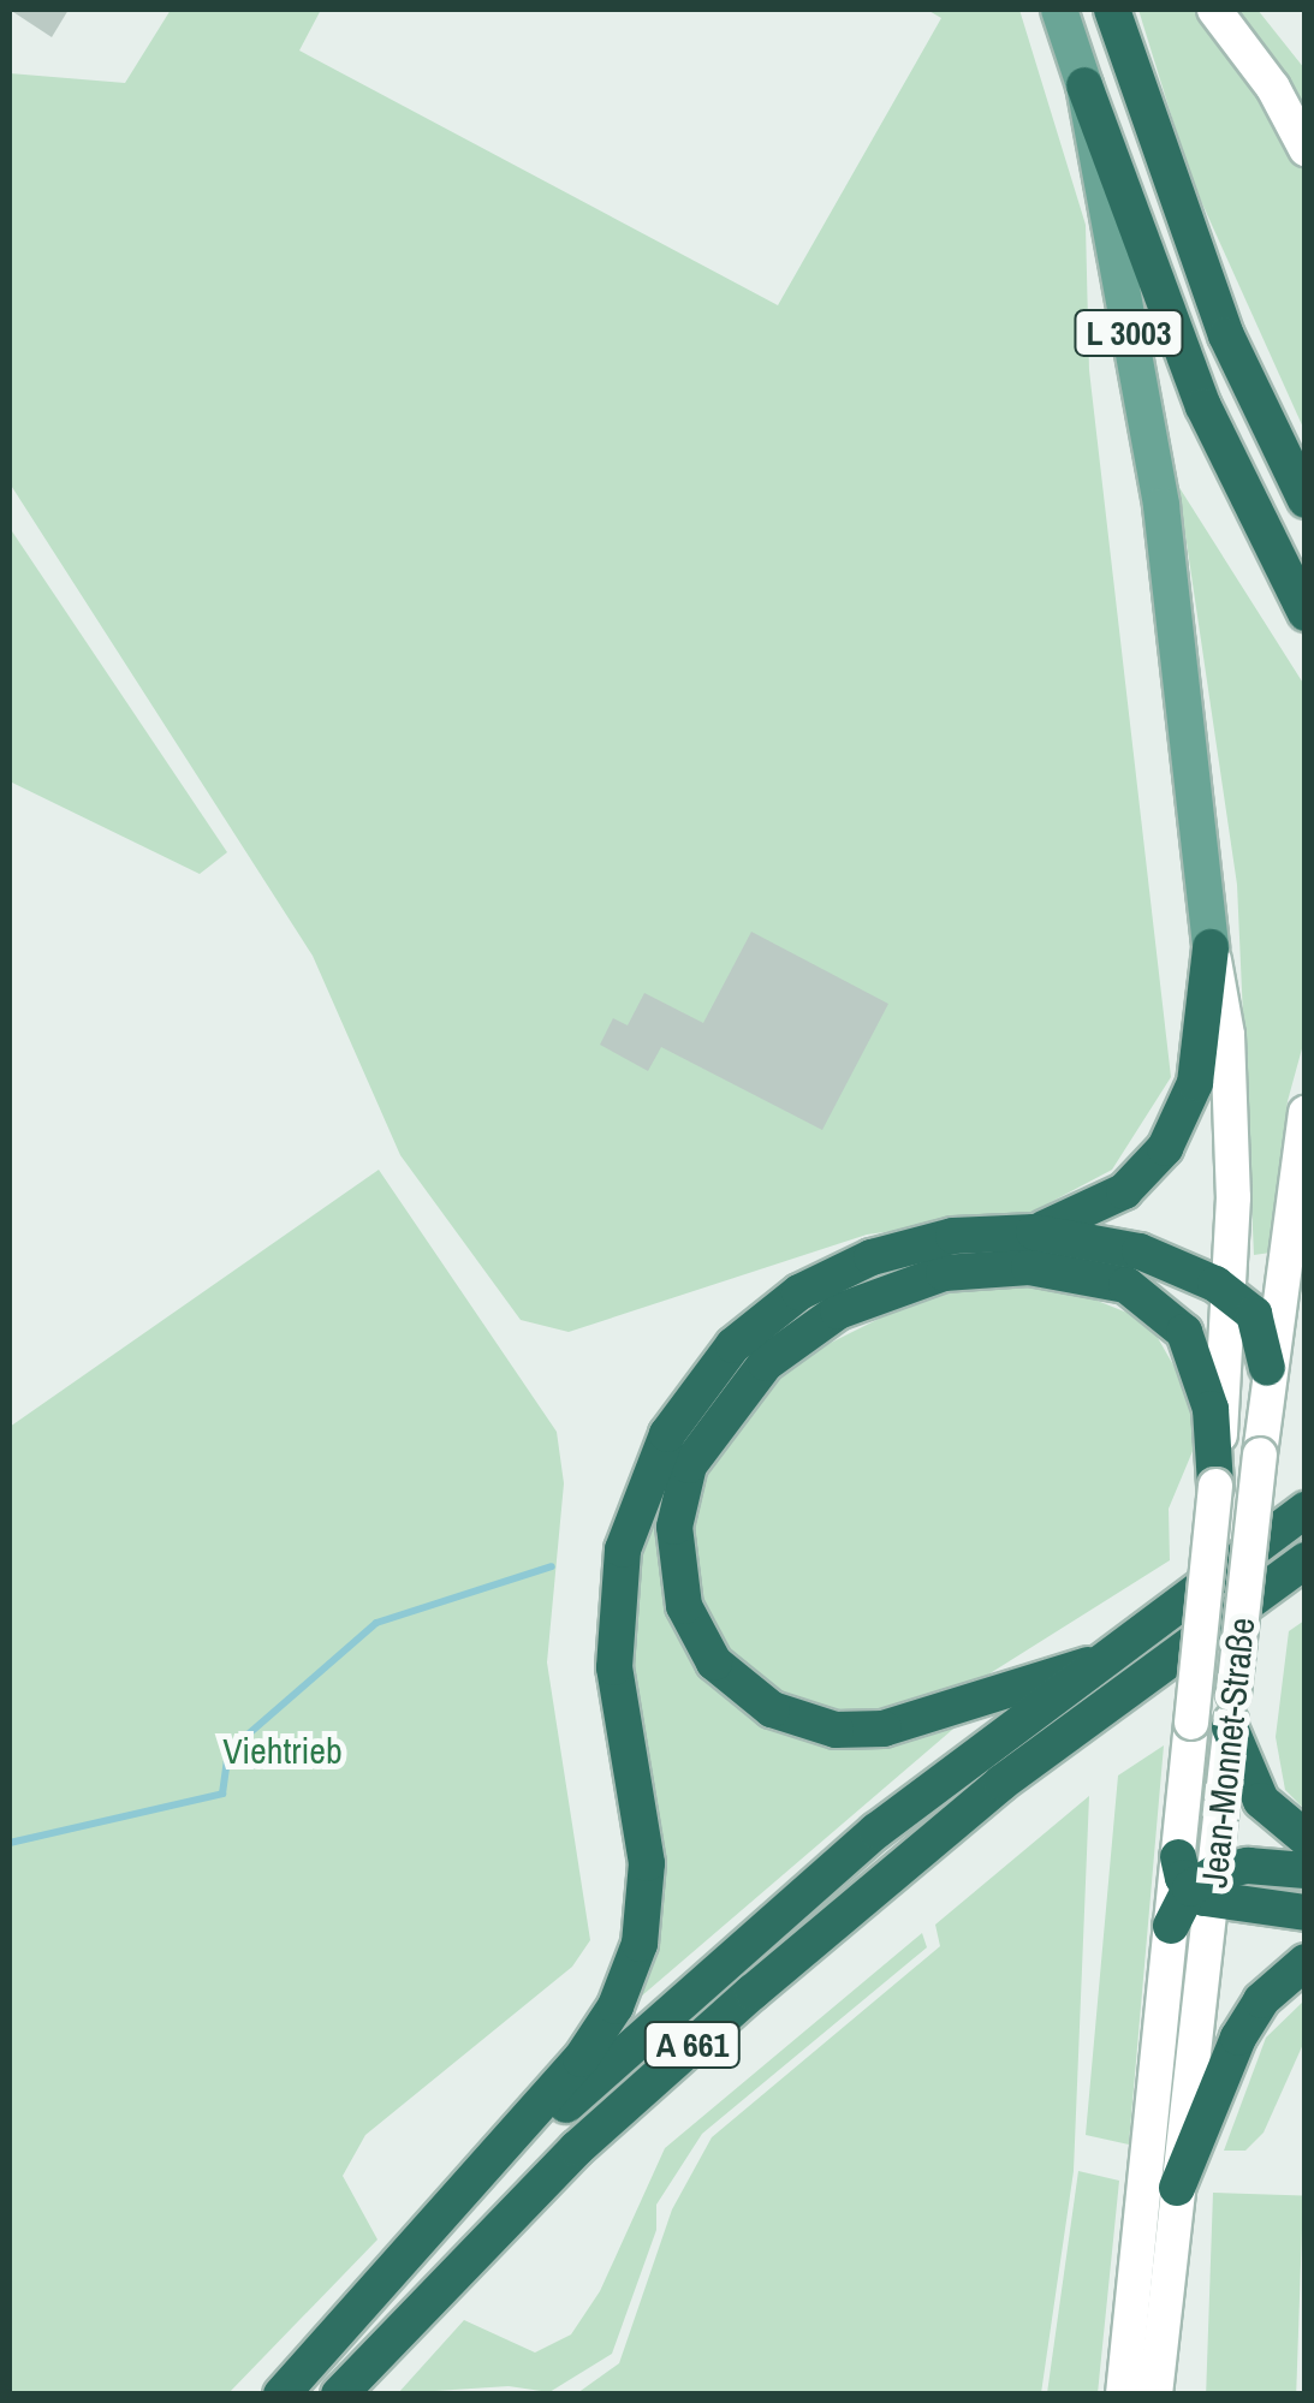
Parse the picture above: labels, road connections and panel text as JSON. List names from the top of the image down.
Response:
{
  "streets": {
    "highway": ["A 661"],
    "main road": ["L 3003", "Jean-Monnet-Straße"]
  },
  "crossings": [
    ["L 3003", "Jean-Monnet-Straße"]
  ],
  "parks": ["Viehtrieb"]
}
